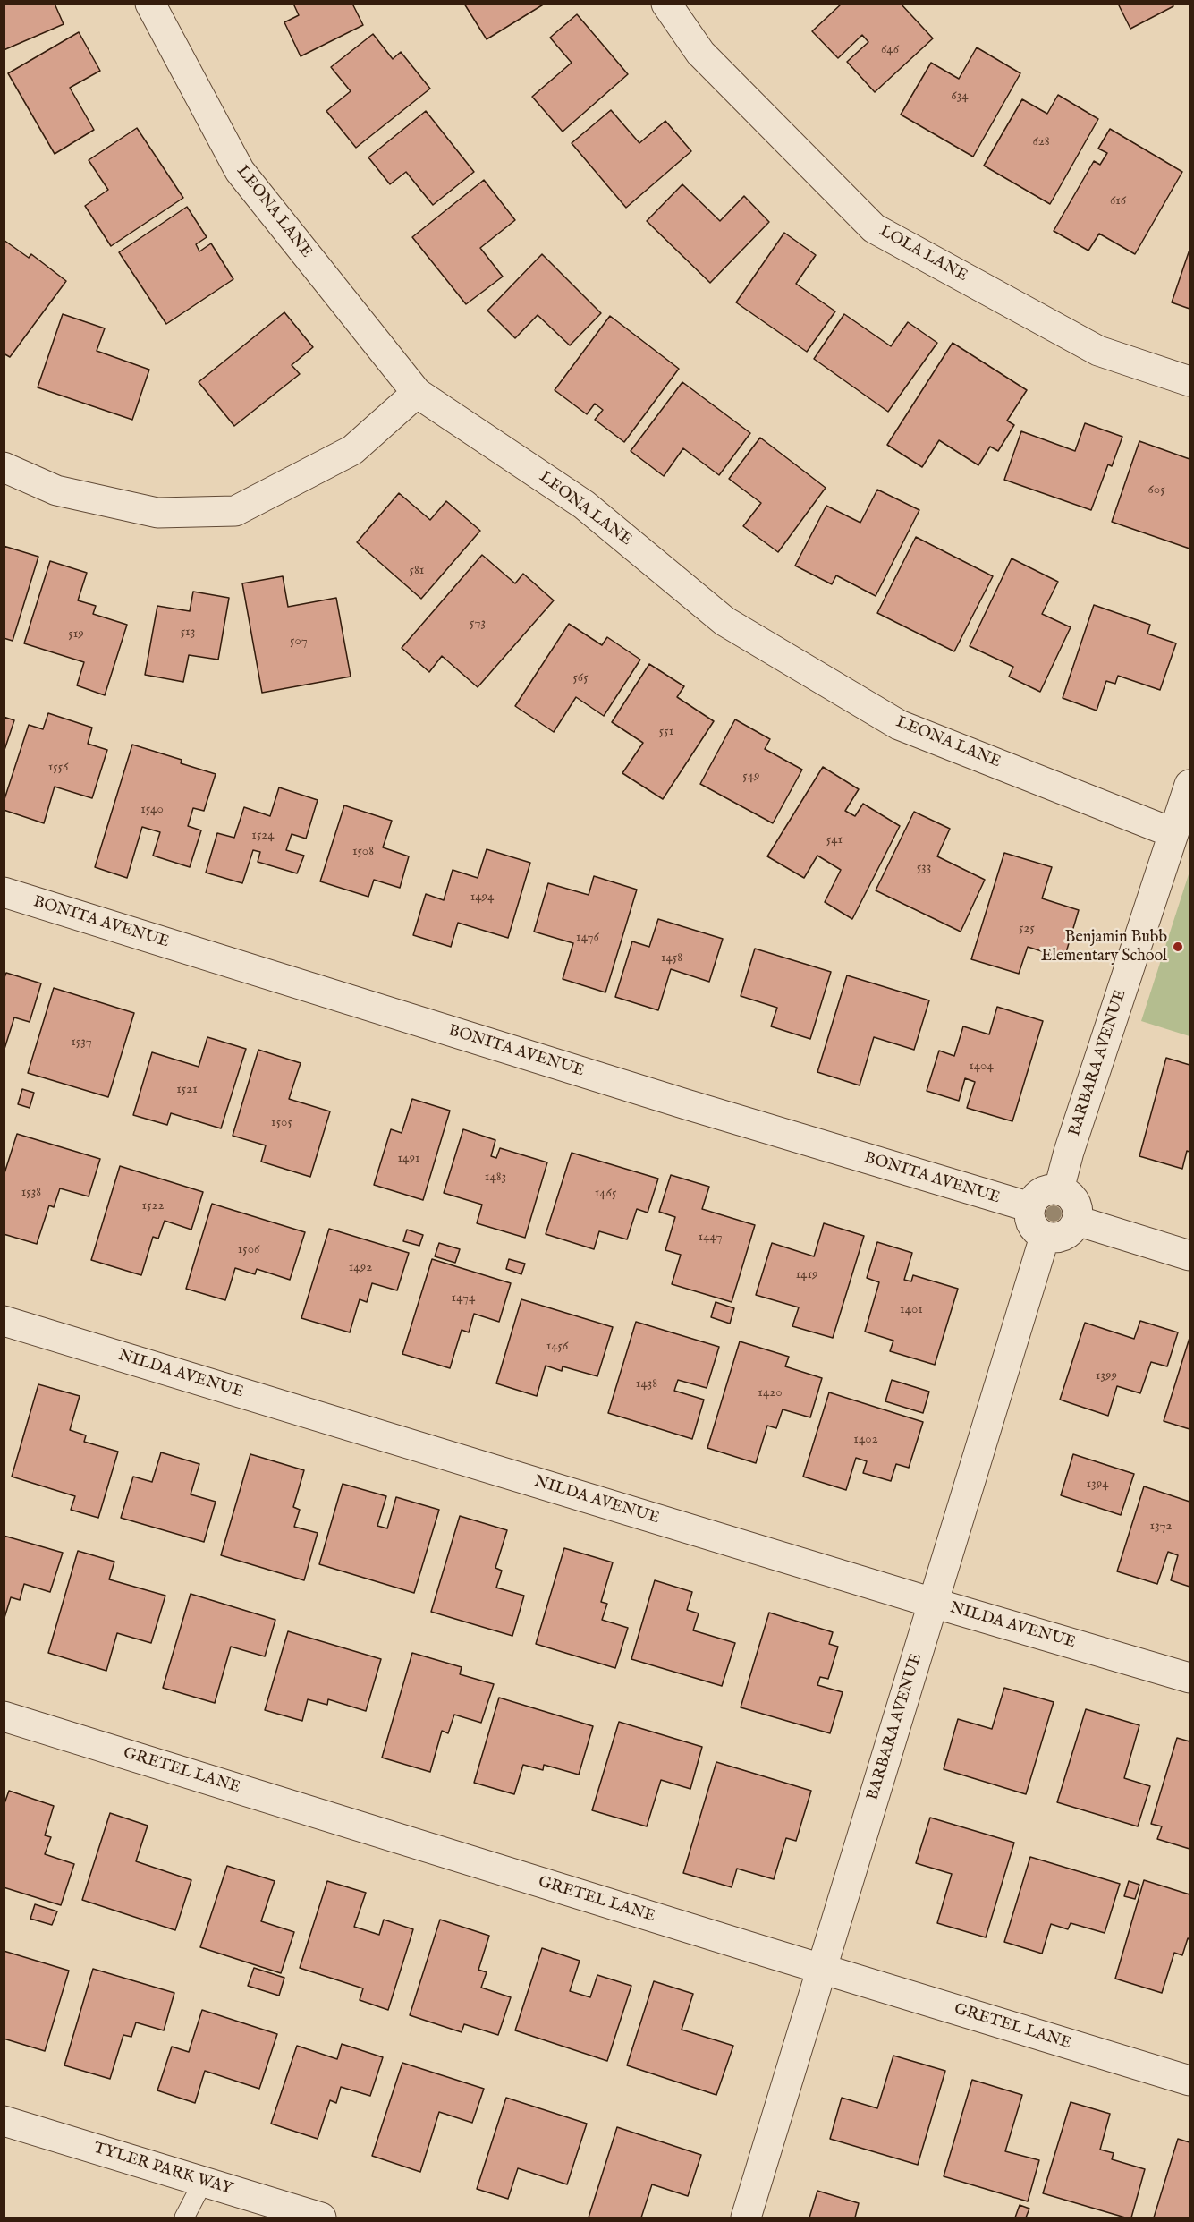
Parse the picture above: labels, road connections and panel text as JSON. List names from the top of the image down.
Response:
{
  "streets": {
    "street": [
      "LEONA LANE",
      "LOLA LANE",
      "BONITA AVENUE",
      "BARBARA AVENUE",
      "NILDA AVENUE",
      "GRETEL LANE",
      "TYLER PARK WAY"
    ]
  },
  "crossings": [
    ["LEONA LANE", "BARBARA AVENUE"],
    ["BONITA AVENUE", "BARBARA AVENUE"],
    ["BARBARA AVENUE", "NILDA AVENUE"],
    ["BARBARA AVENUE", "GRETEL LANE"]
  ],
  "places": ["Benjamin Bubb Elementary School"],
  "house_numbers": [
    "646",
    "634",
    "628",
    "616",
    "605",
    "581",
    "573",
    "513",
    "519",
    "507",
    "565",
    "551",
    "1556",
    "549",
    "1540",
    "1524",
    "541",
    "1508",
    "533",
    "1494",
    "525",
    "1476",
    "1458",
    "1537",
    "1404",
    "1521",
    "1505",
    "1491",
    "1483",
    "1538",
    "1465",
    "1522",
    "1447",
    "1506",
    "1492",
    "1419",
    "1474",
    "1401",
    "1456",
    "1399",
    "1438",
    "1420",
    "1402",
    "1394",
    "1372"
  ]
}
